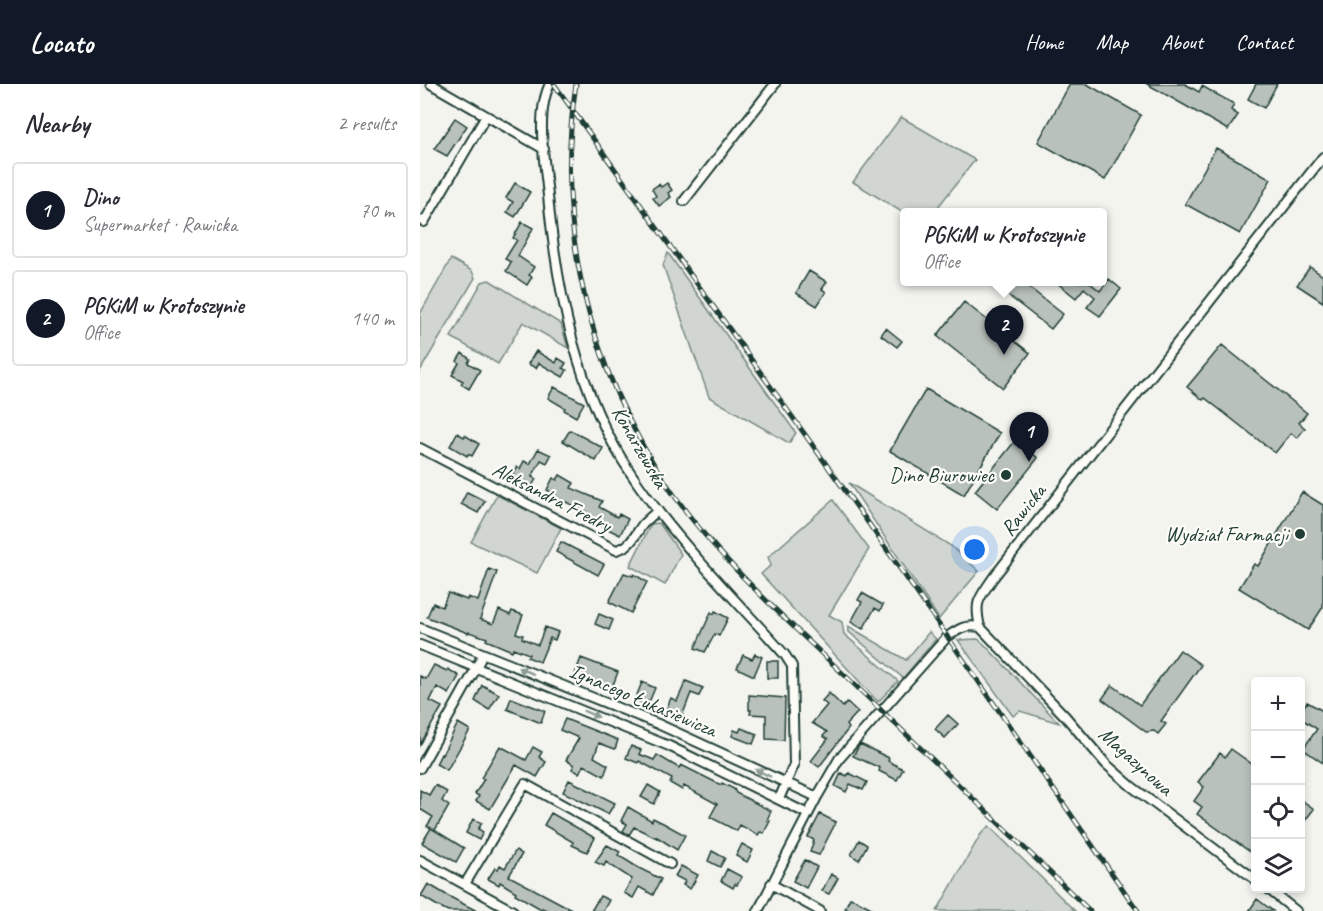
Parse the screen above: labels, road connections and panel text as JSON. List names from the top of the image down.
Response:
{
  "streets": {
    "street": [
      "Konarzewska",
      "Aleksandra Fredry",
      "Rawicka",
      "Ignacego Łukasiewicza",
      "Magazynowa"
    ]
  },
  "crossings": [
    ["Konarzewska", "Aleksandra Fredry"],
    ["Konarzewska", "Ignacego Łukasiewicza"],
    ["Rawicka", "Magazynowa"]
  ],
  "places": ["Dino Biurowiec", "Wydział Farmacji"],
  "page": {
    "header": "Locato",
    "nav": [
      "Home",
      "Map",
      "About",
      "Contact"
    ],
    "heading": ["Nearby", "2 results"],
    "list": [
      {
        "mark": "1",
        "name": "Dino",
        "note": "Supermarket · Rawicka",
        "value": "70 m"
      },
      {
        "mark": "2",
        "name": "PGKiM w Krotoszynie",
        "note": "Office",
        "value": "140 m"
      }
    ],
    "popup": ["PGKiM w Krotoszynie", "Office"],
    "pins": ["2", "1"],
    "map_buttons": ["+", "−"]
  }
}
